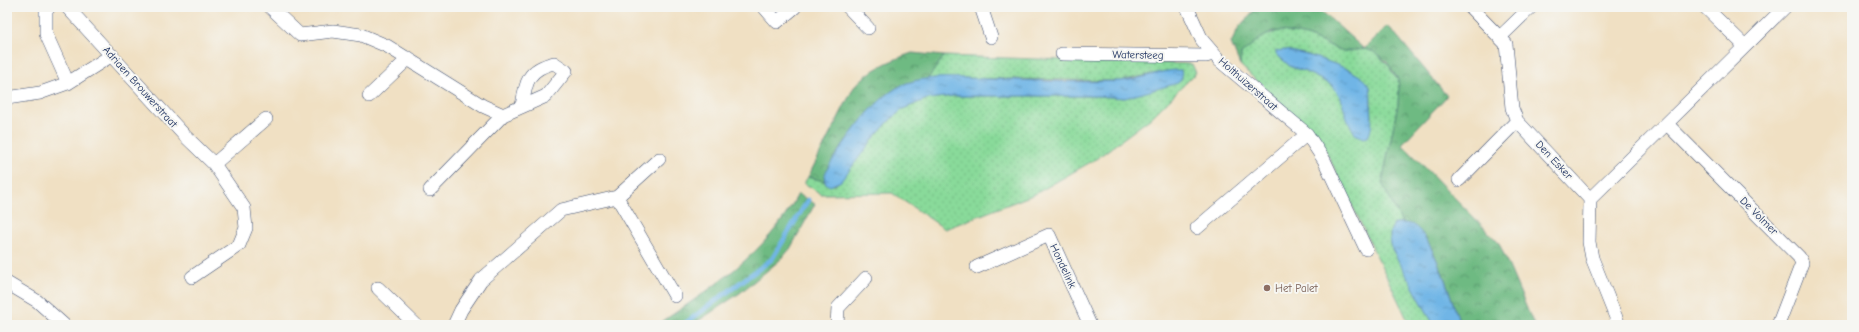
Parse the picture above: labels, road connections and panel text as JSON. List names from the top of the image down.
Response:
{
  "streets": {
    "street": [
      "Watersteeg",
      "Holthuizerstraat",
      "Adriaen Brouwerstraat",
      "Den Esker",
      "De Volmer",
      "Hondelink"
    ]
  },
  "crossings": [
    ["Watersteeg", "Holthuizerstraat"]
  ],
  "places": ["Het Palet"]
}
